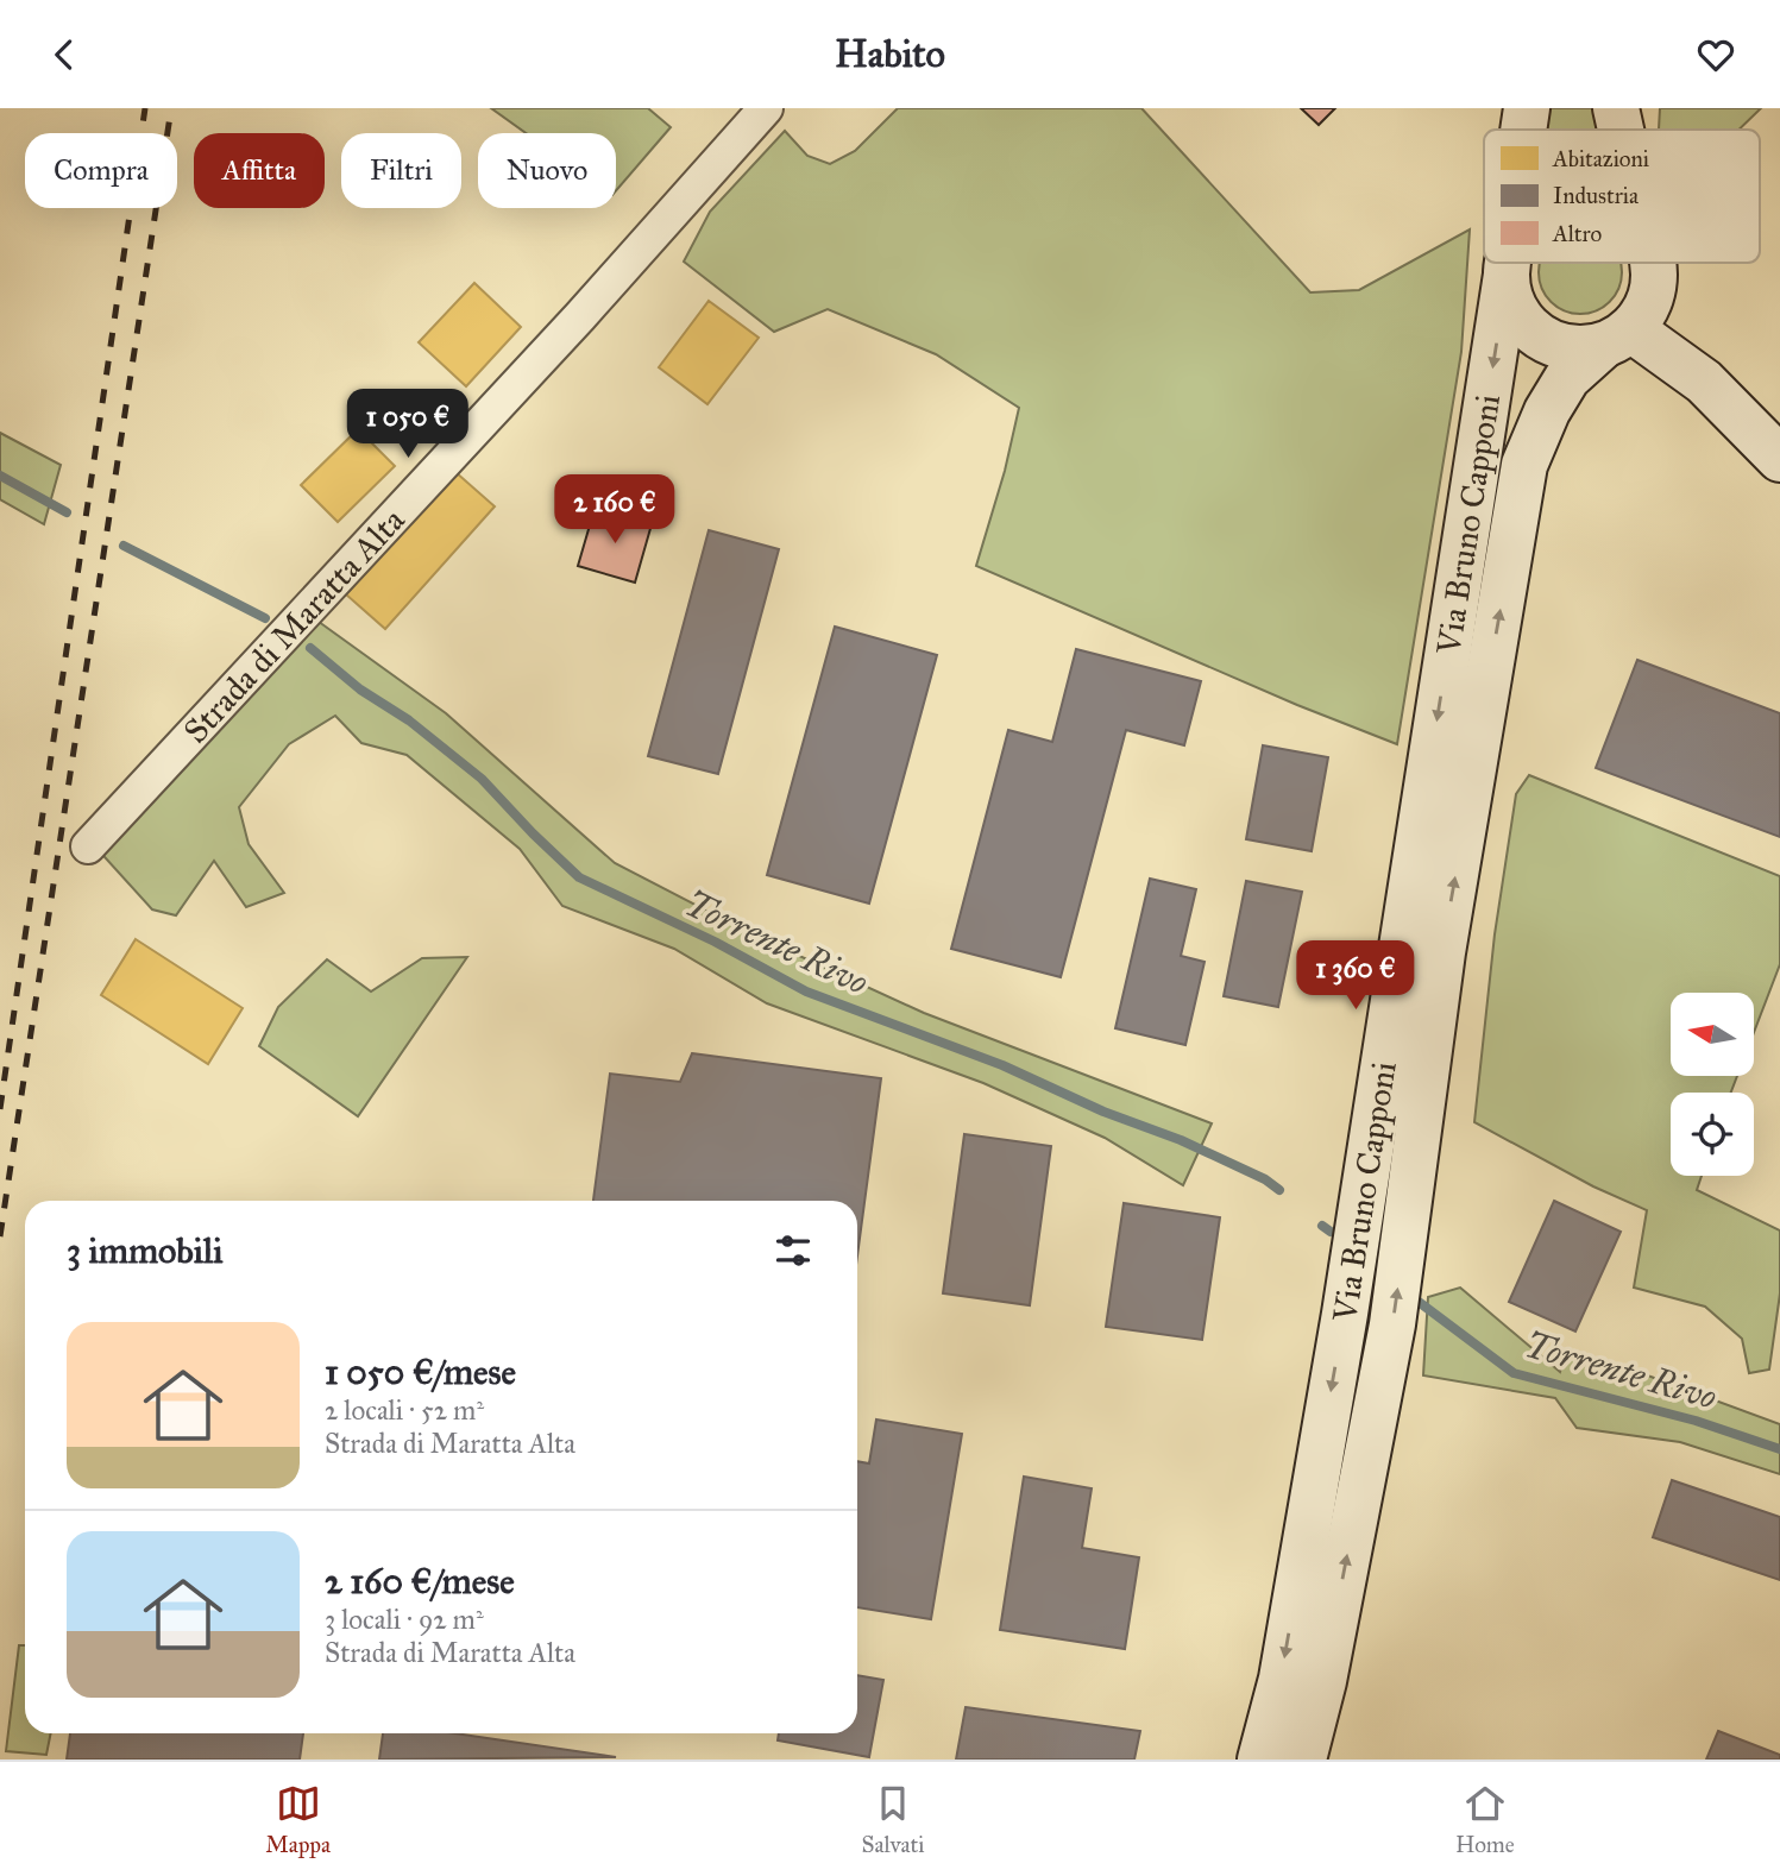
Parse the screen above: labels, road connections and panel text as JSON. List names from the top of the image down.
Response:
{
  "streets": {
    "main road": ["Via Bruno Capponi"],
    "street": ["Strada di Maratta Alta"]
  },
  "water": ["Torrente Rivo"],
  "legend": ["Abitazioni", "Industria", "Altro"],
  "north": "left",
  "page": {
    "header": "Habito",
    "chip": [
      "Compra",
      "Affitta",
      "Filtri",
      "Nuovo"
    ],
    "price": ["1 050 €", "2 160 €", "1 360 €"],
    "heading": "3 immobili",
    "list": [
      {
        "name": "1 050 €/mese",
        "note": "2 locali · 52 m² · Strada di Maratta Alta"
      },
      {
        "name": "2 160 €/mese",
        "note": "3 locali · 92 m² · Strada di Maratta Alta"
      }
    ],
    "tabs": ["Mappa", "Salvati", "Home"]
  }
}
